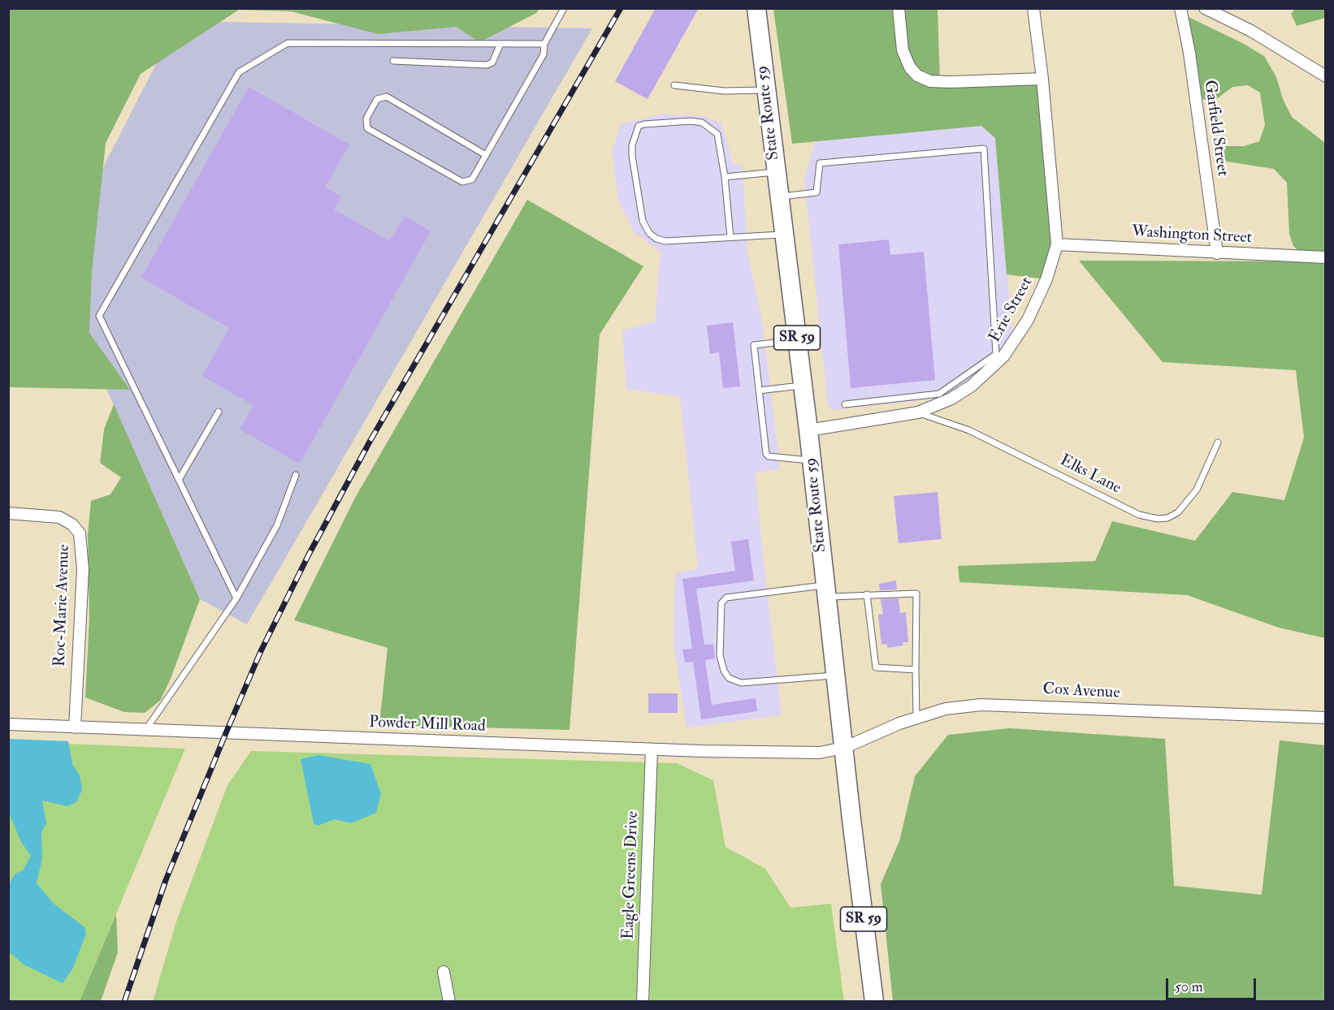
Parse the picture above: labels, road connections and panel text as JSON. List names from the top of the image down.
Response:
{
  "streets": {
    "main road": ["State Route 59", "SR 59"],
    "street": [
      "Garfield Street",
      "Washington Street",
      "Erie Street",
      "Roc-Marie Avenue",
      "Cox Avenue",
      "Powder Mill Road",
      "Eagle Greens Drive"
    ],
    "lane": ["Elks Lane"]
  },
  "crossings": [
    ["State Route 59", "Erie Street"],
    ["State Route 59", "Cox Avenue"],
    ["State Route 59", "Powder Mill Road"],
    ["Garfield Street", "Washington Street"],
    ["Washington Street", "Erie Street"],
    ["Erie Street", "Elks Lane"],
    ["Roc-Marie Avenue", "Powder Mill Road"],
    ["Cox Avenue", "Powder Mill Road"],
    ["Powder Mill Road", "Eagle Greens Drive"]
  ],
  "scale_bar": "50 m"
}
